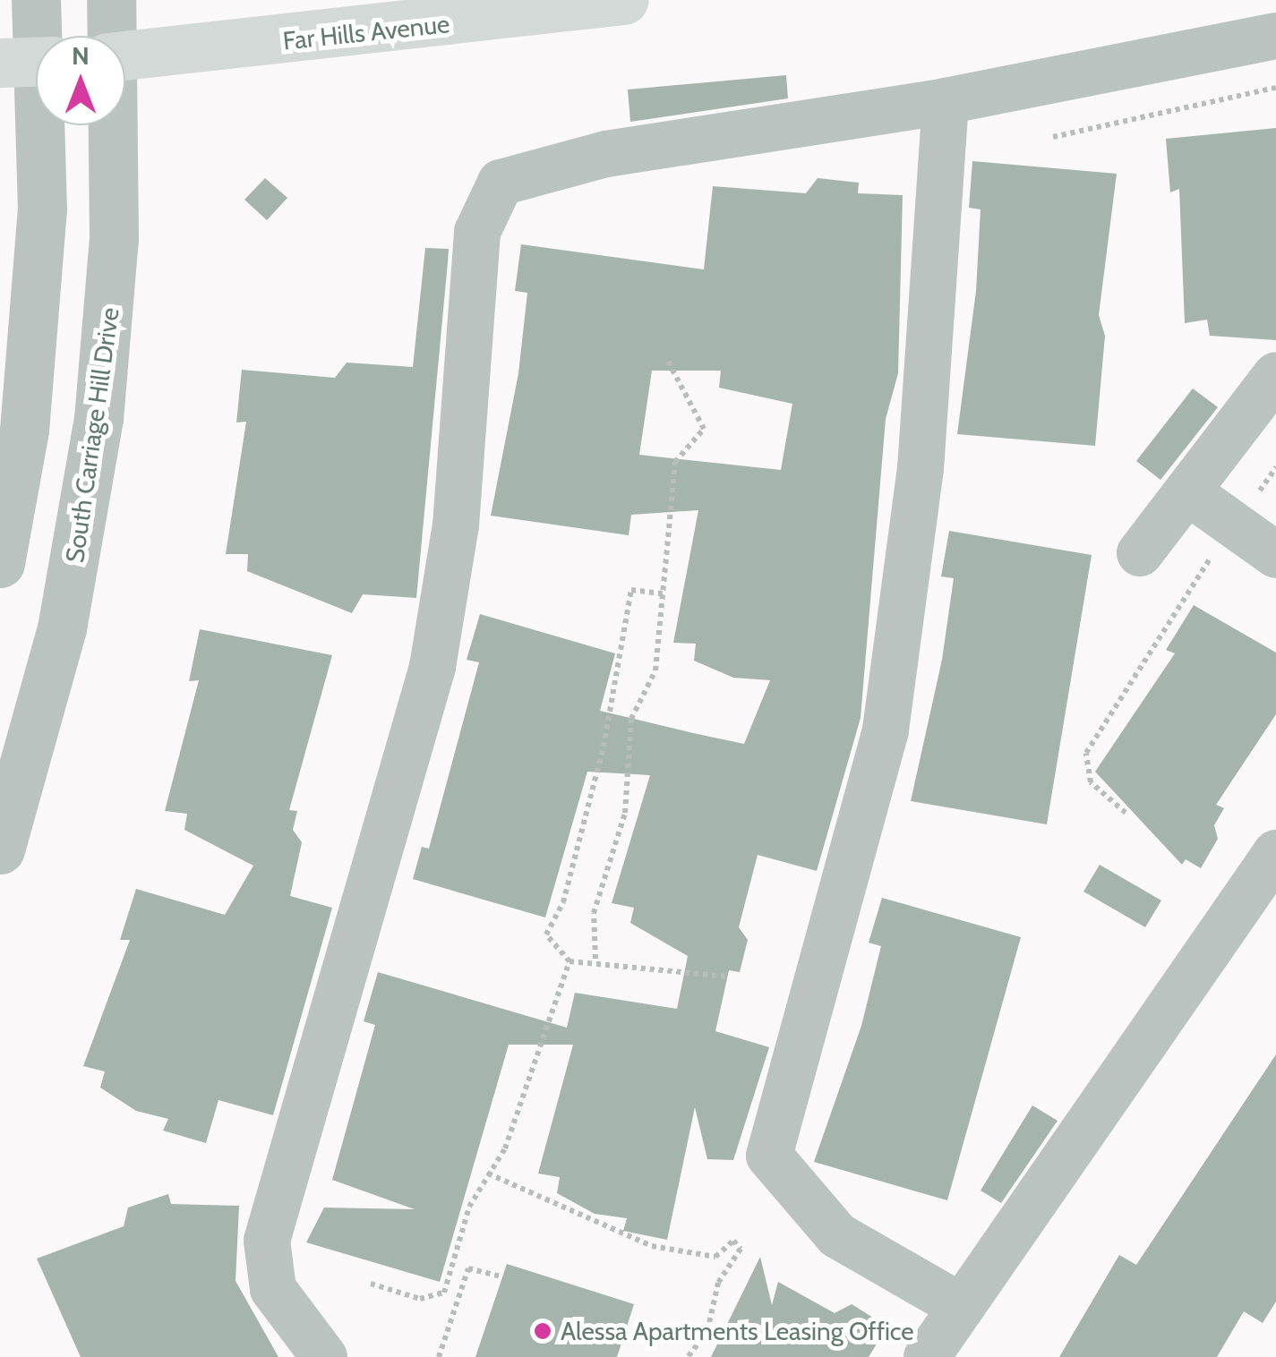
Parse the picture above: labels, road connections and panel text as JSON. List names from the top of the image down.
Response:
{
  "streets": {
    "main road": ["Far Hills Avenue"],
    "street": ["South Carriage Hill Drive"]
  },
  "crossings": [
    ["Far Hills Avenue", "South Carriage Hill Drive"]
  ],
  "places": ["Alessa Apartments Leasing Office"],
  "north": "top"
}
